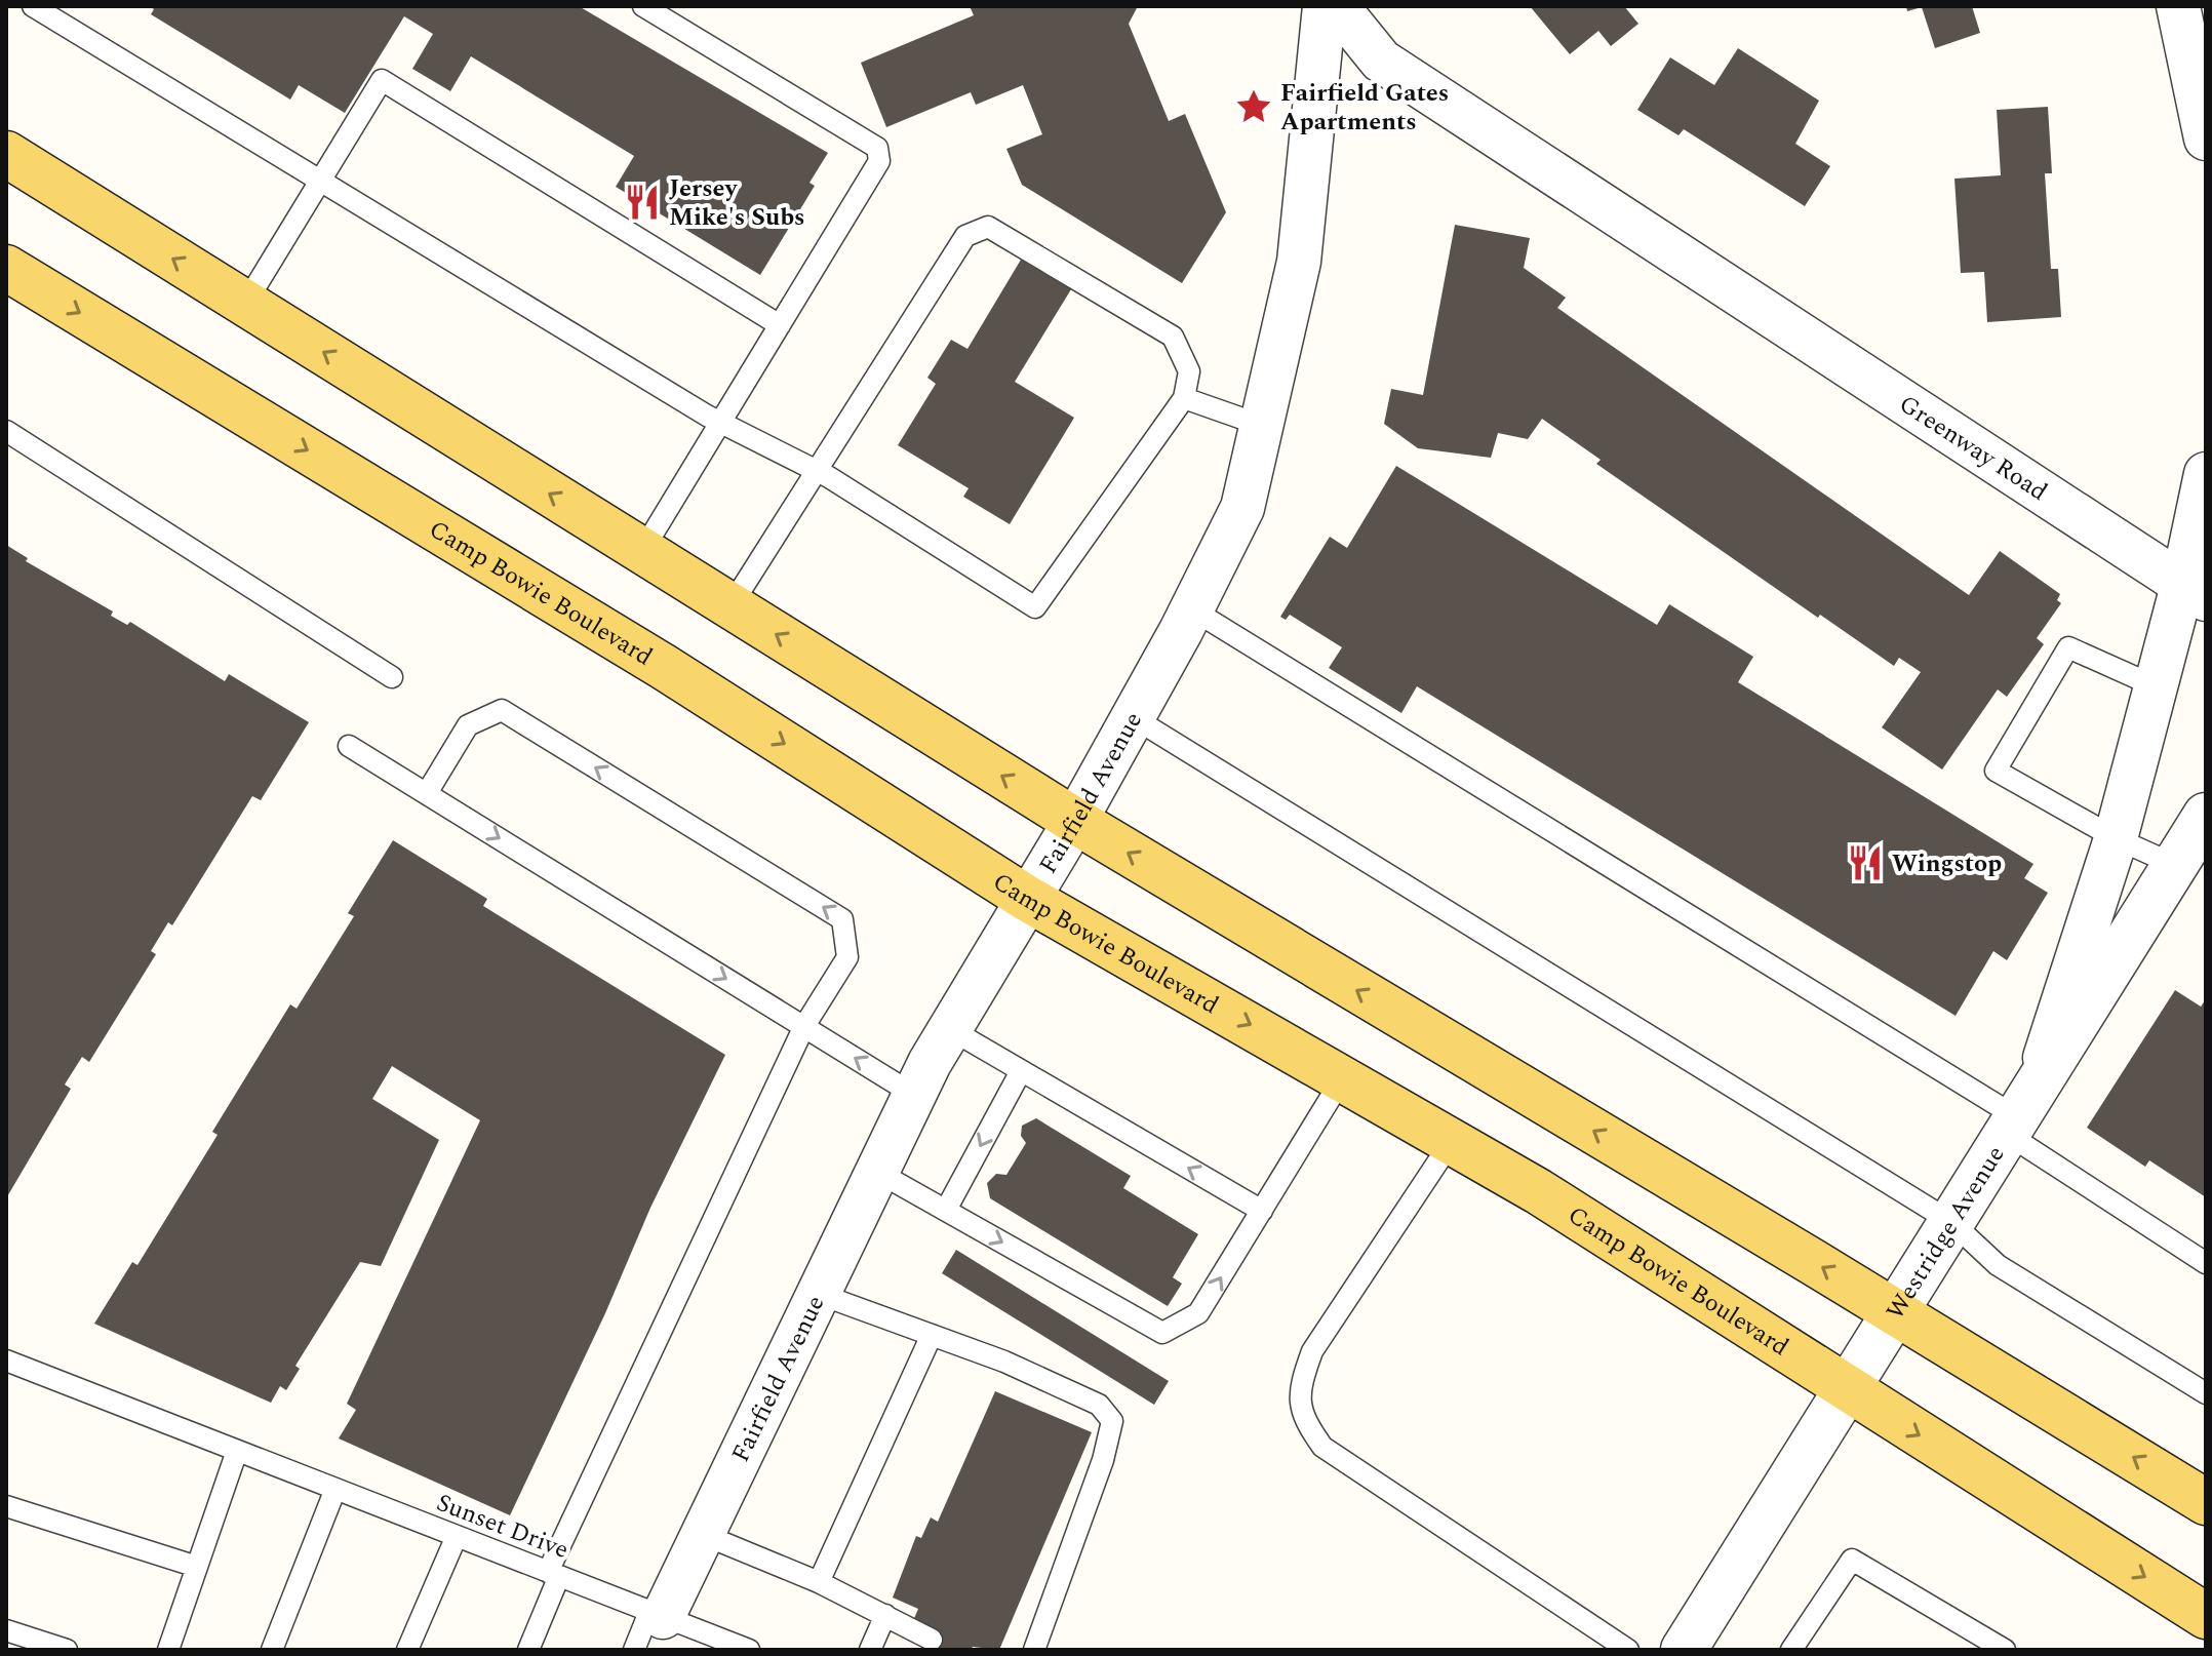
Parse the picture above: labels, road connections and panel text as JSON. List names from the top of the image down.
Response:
{
  "streets": {
    "main road": ["Camp Bowie Boulevard"],
    "street": ["Greenway Road", "Fairfield Avenue", "Westridge Avenue"],
    "lane": ["Sunset Drive"]
  },
  "crossings": [
    ["Camp Bowie Boulevard", "Fairfield Avenue"],
    ["Camp Bowie Boulevard", "Westridge Avenue"],
    ["Fairfield Avenue", "Sunset Drive"]
  ],
  "places": {
    "place": ["Fairfield Gates Apartments"],
    "restaurant": ["Jersey Mike's Subs", "Wingstop"]
  }
}
